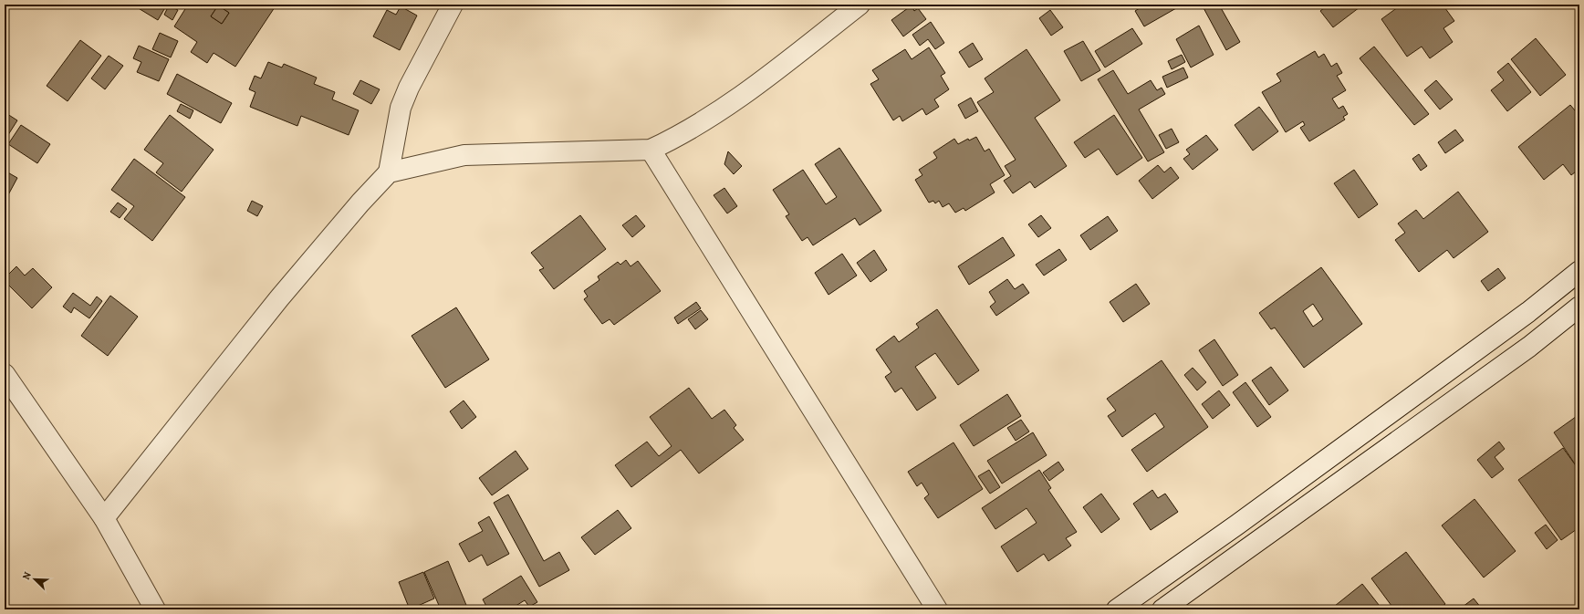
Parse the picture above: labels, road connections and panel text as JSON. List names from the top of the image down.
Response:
{
  "north": "top left"
}
